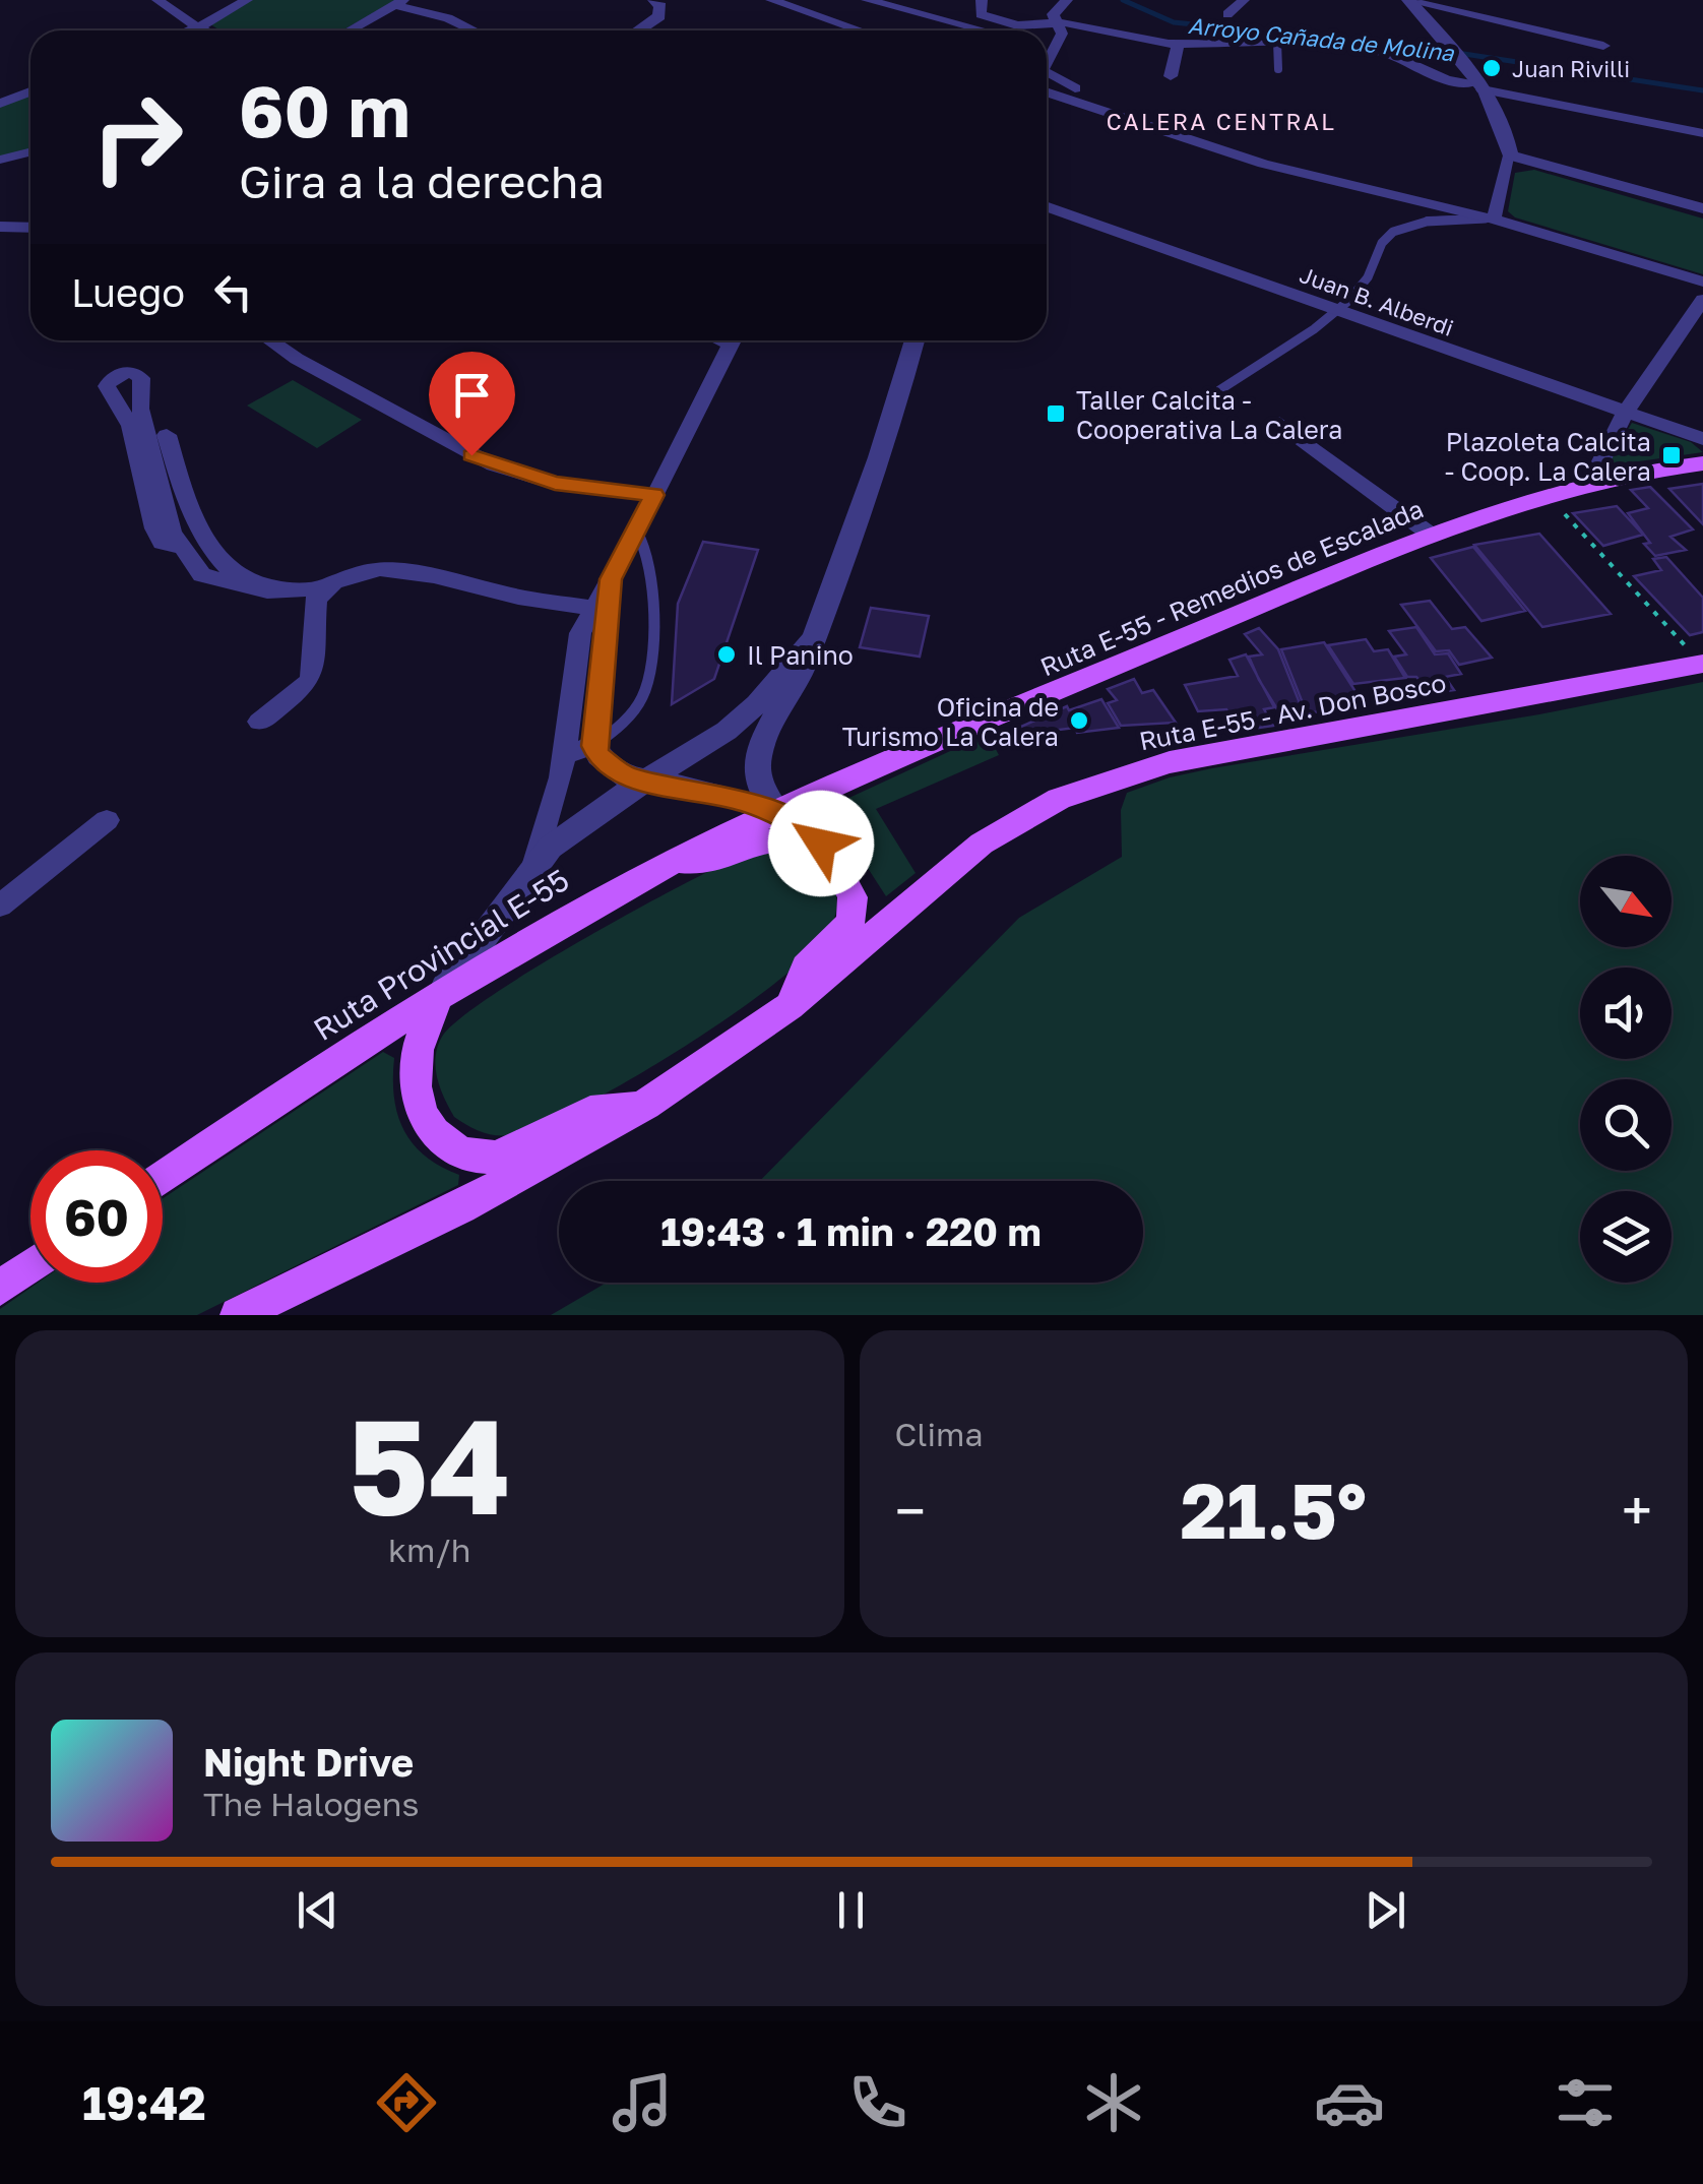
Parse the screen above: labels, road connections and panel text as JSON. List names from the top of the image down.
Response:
{
  "streets": {
    "main road": ["Ruta E-55 - Remedios de Escalada", "Ruta E-55 - Av. Don Bosco", "Ruta Provincial E-55"],
    "street": ["Juan B. Alberdi"]
  },
  "crossings": [
    ["Ruta E-55 - Remedios de Escalada", "Ruta Provincial E-55"]
  ],
  "districts": ["CALERA CENTRAL"],
  "water": ["Arroyo Cañada de Molina"],
  "places": {
    "other": ["Juan Rivilli", "Il Panino", "Oficina de Turismo La Calera"],
    "transit": ["Taller Calcita - Cooperativa La Calera", "Plazoleta Calcita - Coop. La Calera"]
  },
  "north": "bottom right",
  "page": {
    "turn": ["60 m", "Gira a la derecha"],
    "then": "Luego",
    "limit": "60",
    "trip": "19:43 · 1 min · 220 m",
    "tile": [
      ["54", "km/h"],
      "Clima"
    ],
    "heat": ["−", "21.5°", "+"],
    "song": ["Night Drive", "The Halogens"],
    "tabs": "19:42"
  }
}
